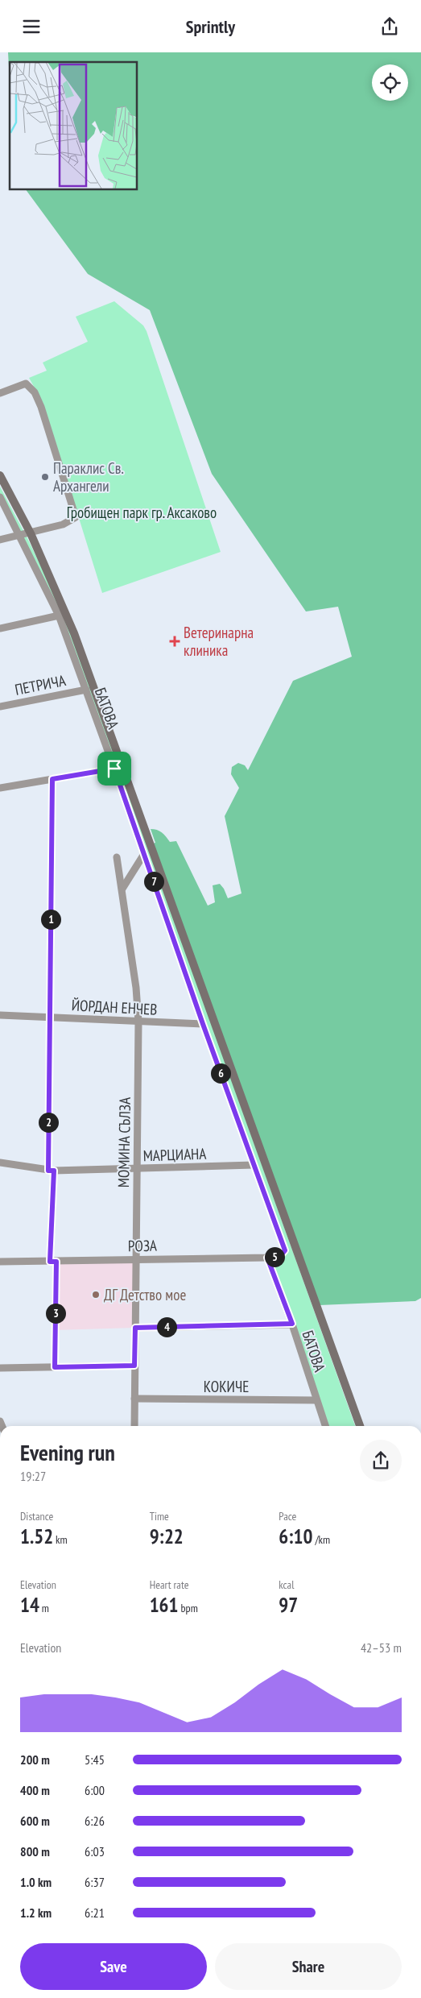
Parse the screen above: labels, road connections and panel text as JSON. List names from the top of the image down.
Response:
{
  "streets": {
    "street": [
      "ПЕТРИЧА",
      "БАТОВА",
      "ЙОРДАН ЕНЧЕВ",
      "МОМИНА СЪЛЗА",
      "МАРЦИАНА",
      "РОЗА",
      "КОКИЧЕ"
    ]
  },
  "crossings": [
    ["ПЕТРИЧА", "БАТОВА"],
    ["БАТОВА", "ЙОРДАН ЕНЧЕВ"],
    ["БАТОВА", "МАРЦИАНА"],
    ["БАТОВА", "РОЗА"],
    ["БАТОВА", "КОКИЧЕ"],
    ["ЙОРДАН ЕНЧЕВ", "МОМИНА СЪЛЗА"],
    ["МОМИНА СЪЛЗА", "МАРЦИАНА"],
    ["МОМИНА СЪЛЗА", "РОЗА"],
    ["МОМИНА СЪЛЗА", "КОКИЧЕ"]
  ],
  "parks": ["Гробищен парк гр. Аксаково"],
  "places": {
    "other": ["Параклис Св. Архангели", "ДГ Детство мое"],
    "health": ["Ветеринарна клиника"]
  },
  "page": {
    "header": "Sprintly",
    "pins": [
      "7",
      "1",
      "6",
      "2",
      "5",
      "3",
      "4"
    ],
    "heading": ["Evening run", "19:27"],
    "stats": [
      ["Distance", "1.52 km"],
      ["Time", "9:22"],
      ["Pace", "6:10 /km"],
      ["Elevation", "14 m"],
      ["Heart rate", "161 bpm"],
      ["kcal", "97"]
    ],
    "chart": ["Elevation", "42–53 m"],
    "list": [
      {
        "name": "200 m",
        "note": "5:45"
      },
      {
        "name": "400 m",
        "note": "6:00"
      },
      {
        "name": "600 m",
        "note": "6:26"
      },
      {
        "name": "800 m",
        "note": "6:03"
      },
      {
        "name": "1.0 km",
        "note": "6:37"
      },
      {
        "name": "1.2 km",
        "note": "6:21"
      }
    ],
    "buttons": ["Save", "Share"]
  }
}
